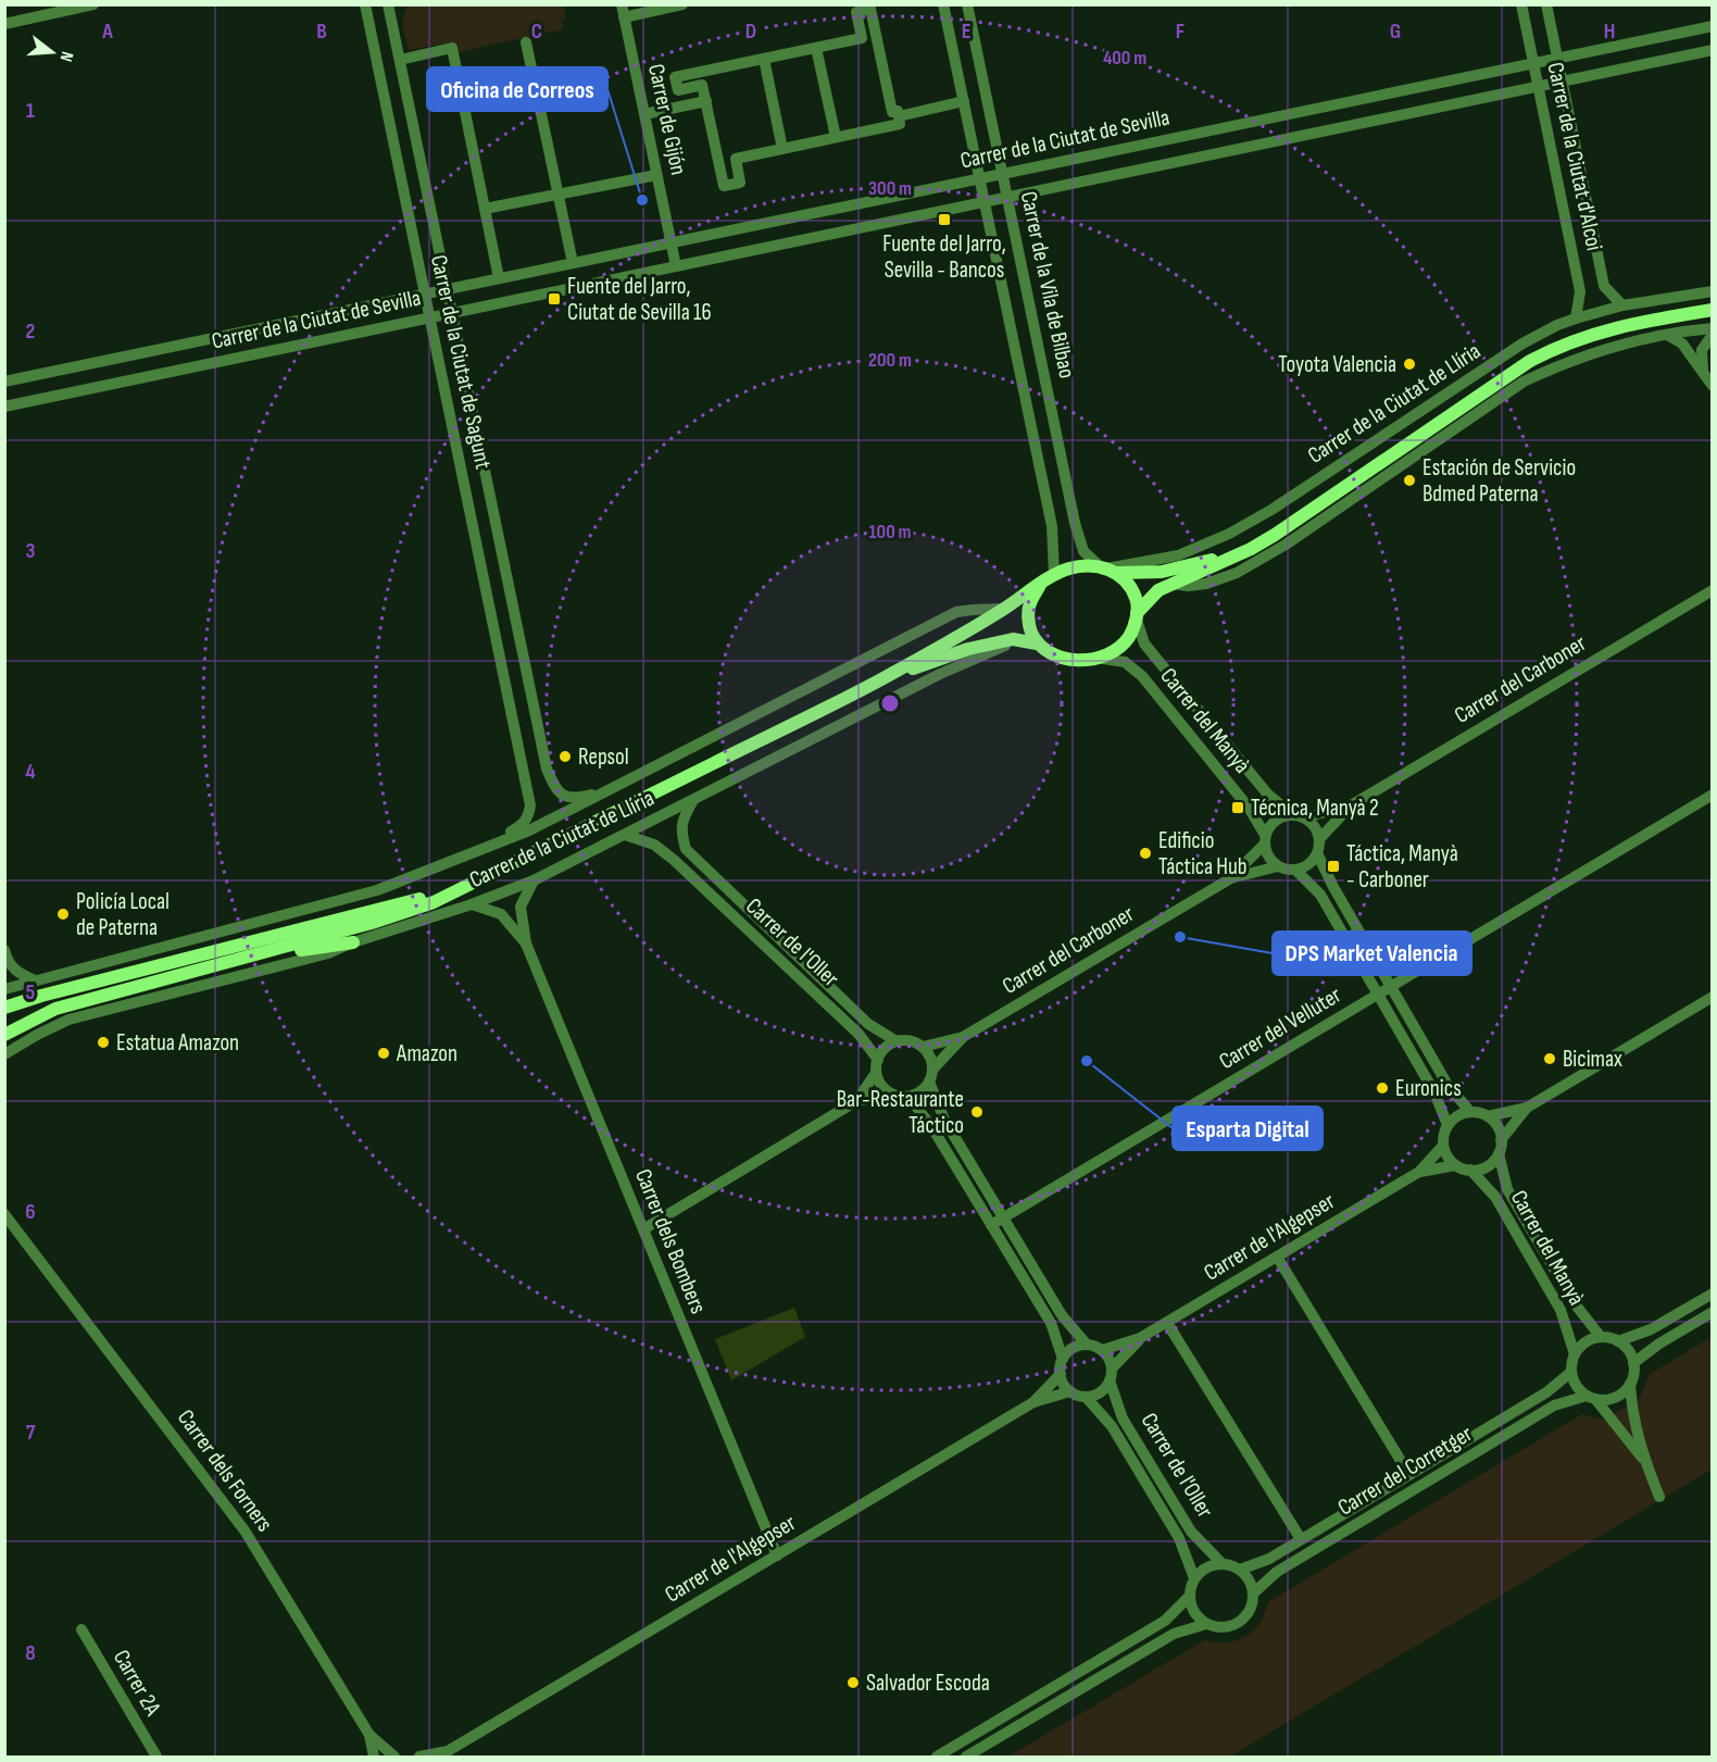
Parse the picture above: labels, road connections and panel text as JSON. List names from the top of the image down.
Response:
{
  "streets": {
    "street": [
      "Carrer de Gijón",
      "Carrer de la Ciutat de Sevilla",
      "Carrer de la Ciutat d'Alcoi",
      "Carrer de la Vila de Bilbao",
      "Carrer de la Ciutat de Sagunt",
      "Carrer de la Ciutat de Llíria",
      "Carrer del Carboner",
      "Carrer del Manyà",
      "Carrer de l'Oller",
      "Carrer del Velluter",
      "Carrer de l'Algepser",
      "Carrer dels Bombers",
      "Carrer dels Forners",
      "Carrer del Corretger",
      "Carrer 2A"
    ]
  },
  "crossings": [
    ["Carrer de Gijón", "Carrer de la Ciutat de Sevilla"],
    ["Carrer de la Ciutat de Sevilla", "Carrer de la Ciutat d'Alcoi"],
    ["Carrer de la Ciutat de Sevilla", "Carrer de la Vila de Bilbao"],
    ["Carrer de la Ciutat de Sevilla", "Carrer de la Ciutat de Sagunt"],
    ["Carrer de la Ciutat d'Alcoi", "Carrer de la Ciutat de Llíria"],
    ["Carrer de la Vila de Bilbao", "Carrer de la Ciutat de Llíria"],
    ["Carrer de la Vila de Bilbao", "Carrer del Manyà"],
    ["Carrer de la Ciutat de Sagunt", "Carrer de la Ciutat de Llíria"],
    ["Carrer de la Ciutat de Llíria", "Carrer del Manyà"],
    ["Carrer de la Ciutat de Llíria", "Carrer de l'Oller"],
    ["Carrer de la Ciutat de Llíria", "Carrer dels Bombers"],
    ["Carrer del Carboner", "Carrer del Manyà"],
    ["Carrer del Carboner", "Carrer de l'Oller"],
    ["Carrer del Manyà", "Carrer del Corretger"],
    ["Carrer de l'Oller", "Carrer del Corretger"],
    ["Carrer de l'Algepser", "Carrer dels Bombers"]
  ],
  "places": {
    "other": [
      "Oficina de Correos",
      "Toyota Valencia",
      "Estación de Servicio Bdmed Paterna",
      "Repsol",
      "Edificio Táctica Hub",
      "Policía Local de Paterna",
      "DPS Market Valencia",
      "Estatua Amazon",
      "Amazon",
      "Bicimax",
      "Esparta Digital",
      "Euronics",
      "Bar-Restaurante Táctico",
      "Salvador Escoda"
    ],
    "transit": [
      "Fuente del Jarro, Sevilla - Bancos",
      "Fuente del Jarro, Ciutat de Sevilla 16",
      "Técnica, Manyà 2",
      "Táctica, Manyà - Carboner"
    ]
  },
  "north": "right",
  "grid": {
    "columns": [
      "A",
      "B",
      "C",
      "D",
      "E",
      "F",
      "G",
      "H"
    ],
    "rows": [
      "1",
      "2",
      "3",
      "4",
      "5",
      "6",
      "7",
      "8"
    ]
  },
  "rings": [
    "400 m",
    "300 m",
    "200 m",
    "100 m"
  ]
}
